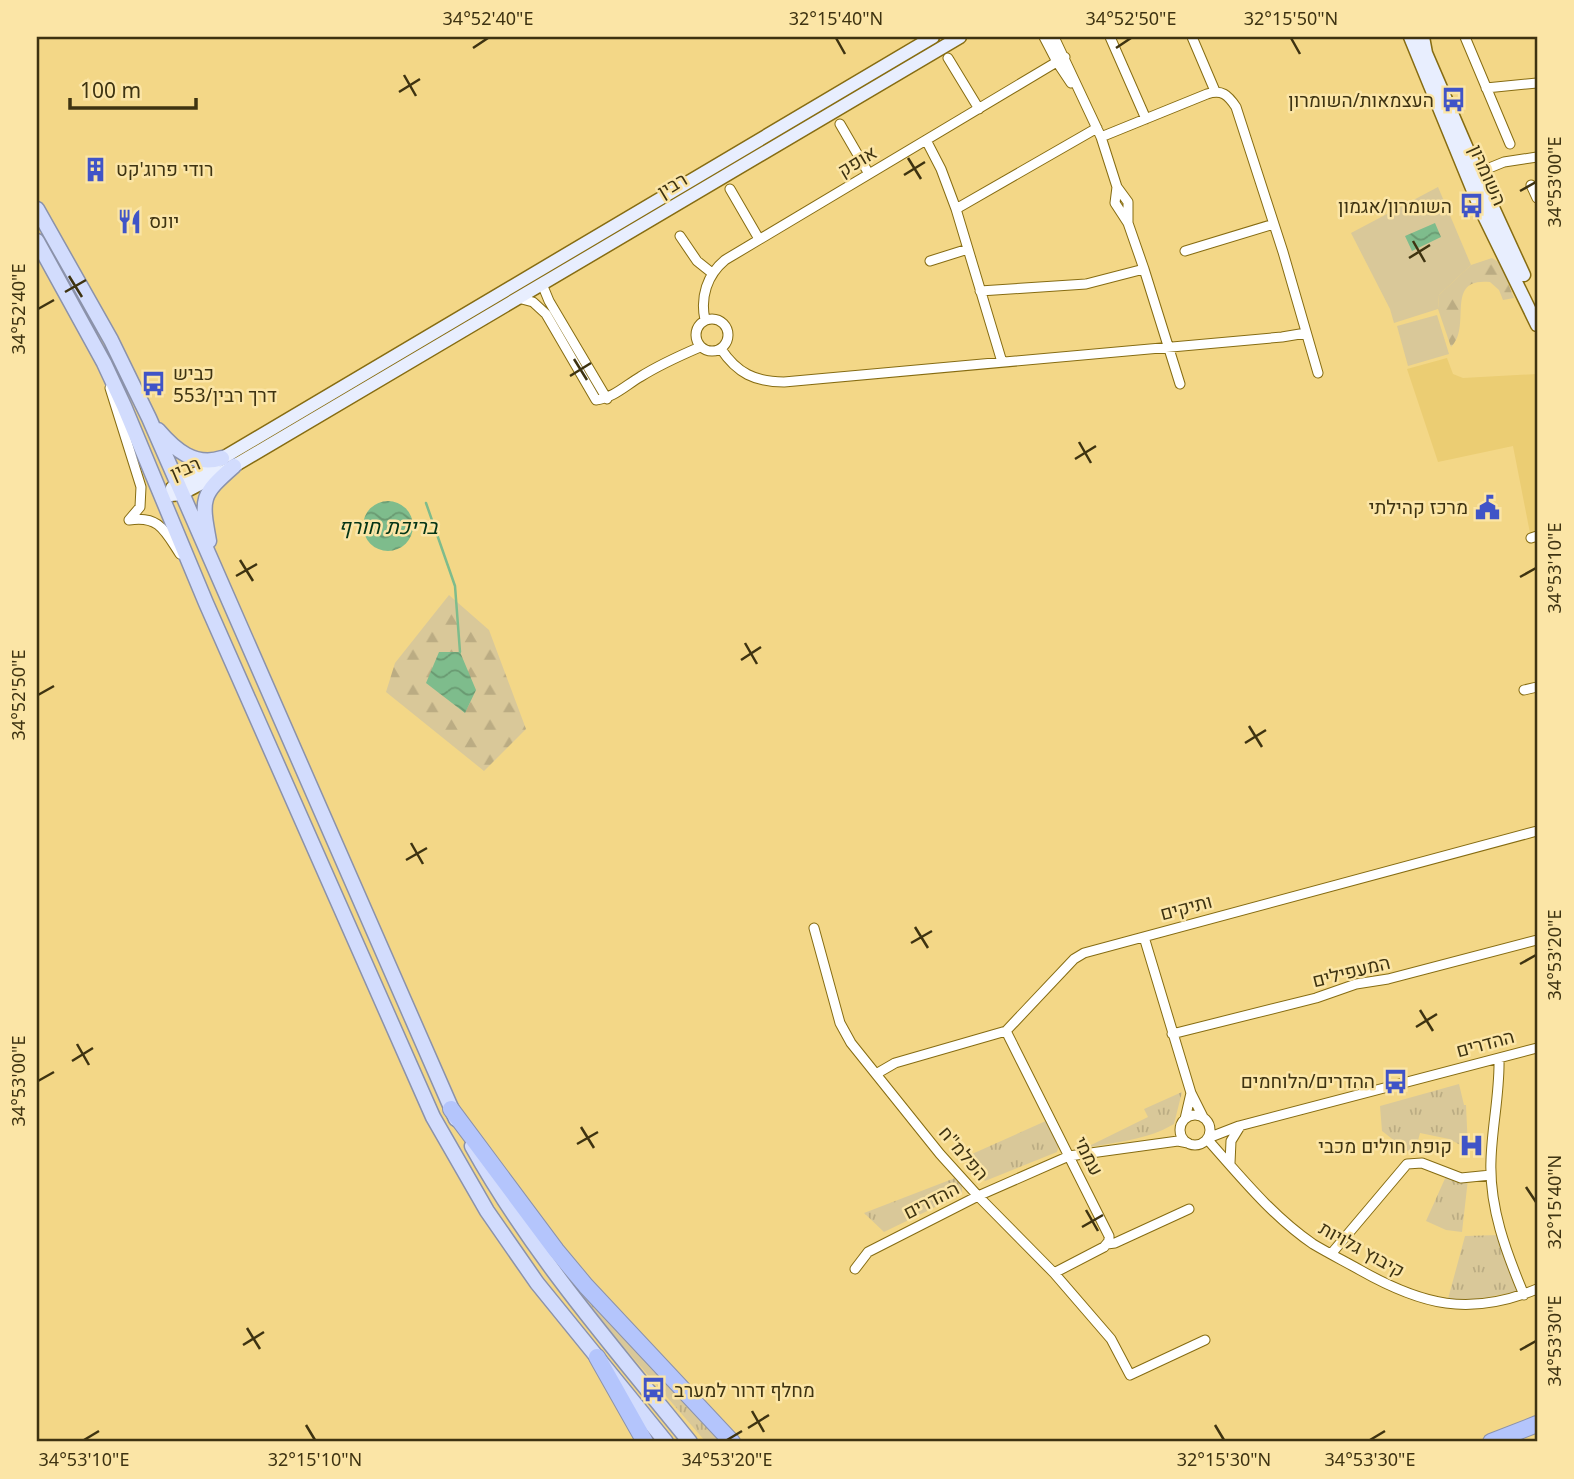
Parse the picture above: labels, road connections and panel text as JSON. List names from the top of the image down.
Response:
{
  "streets": {
    "street": [
      "אופק",
      "השומרון",
      "רבין",
      "ותיקים",
      "המעפילים",
      "ההדרים",
      "הפלמ\"ח",
      "עממי",
      "קיבוץ גלויות"
    ]
  },
  "crossings": [
    ["ותיקים", "עממי"],
    ["ההדרים", "הפלמ\"ח"],
    ["ההדרים", "עממי"],
    ["ההדרים", "קיבוץ גלויות"]
  ],
  "water": ["בריכת חורף"],
  "places": {
    "bus stop": [
      "העצמאות/השומרון",
      "השומרון/אגמון",
      "כביש 553/דרך רבין",
      "ההדרים/הלוחמים",
      "מחלף דרור למערב"
    ],
    "building": ["רודי פרוג'קט"],
    "restaurant": ["יונס"],
    "public building": ["מרכז קהילתי"],
    "hospital": ["קופת חולים מכבי"]
  },
  "scale_bar": "100 m",
  "coordinates": [
    "34°52'40\"E",
    "32°15'40\"N",
    "34°52'50\"E",
    "32°15'50\"N",
    "34°53'00\"E",
    "34°53'10\"E",
    "34°53'20\"E",
    "34°53'30\"E",
    "32°15'10\"N",
    "32°15'30\"N"
  ]
}
